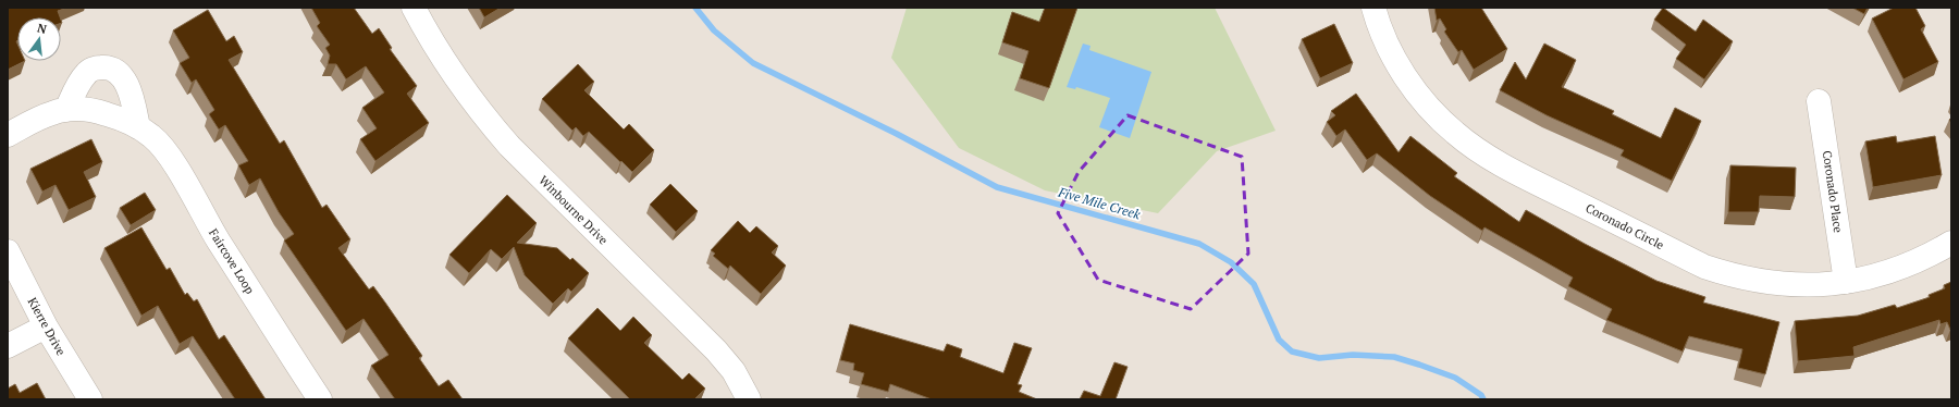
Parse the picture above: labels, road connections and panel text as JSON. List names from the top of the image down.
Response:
{
  "streets": {
    "street": [
      "Coronado Place",
      "Winbourne Drive",
      "Coronado Circle",
      "Faircove Loop",
      "Kierre Drive"
    ]
  },
  "crossings": [
    ["Coronado Place", "Coronado Circle"]
  ],
  "water": ["Five Mile Creek"],
  "north": "top"
}
